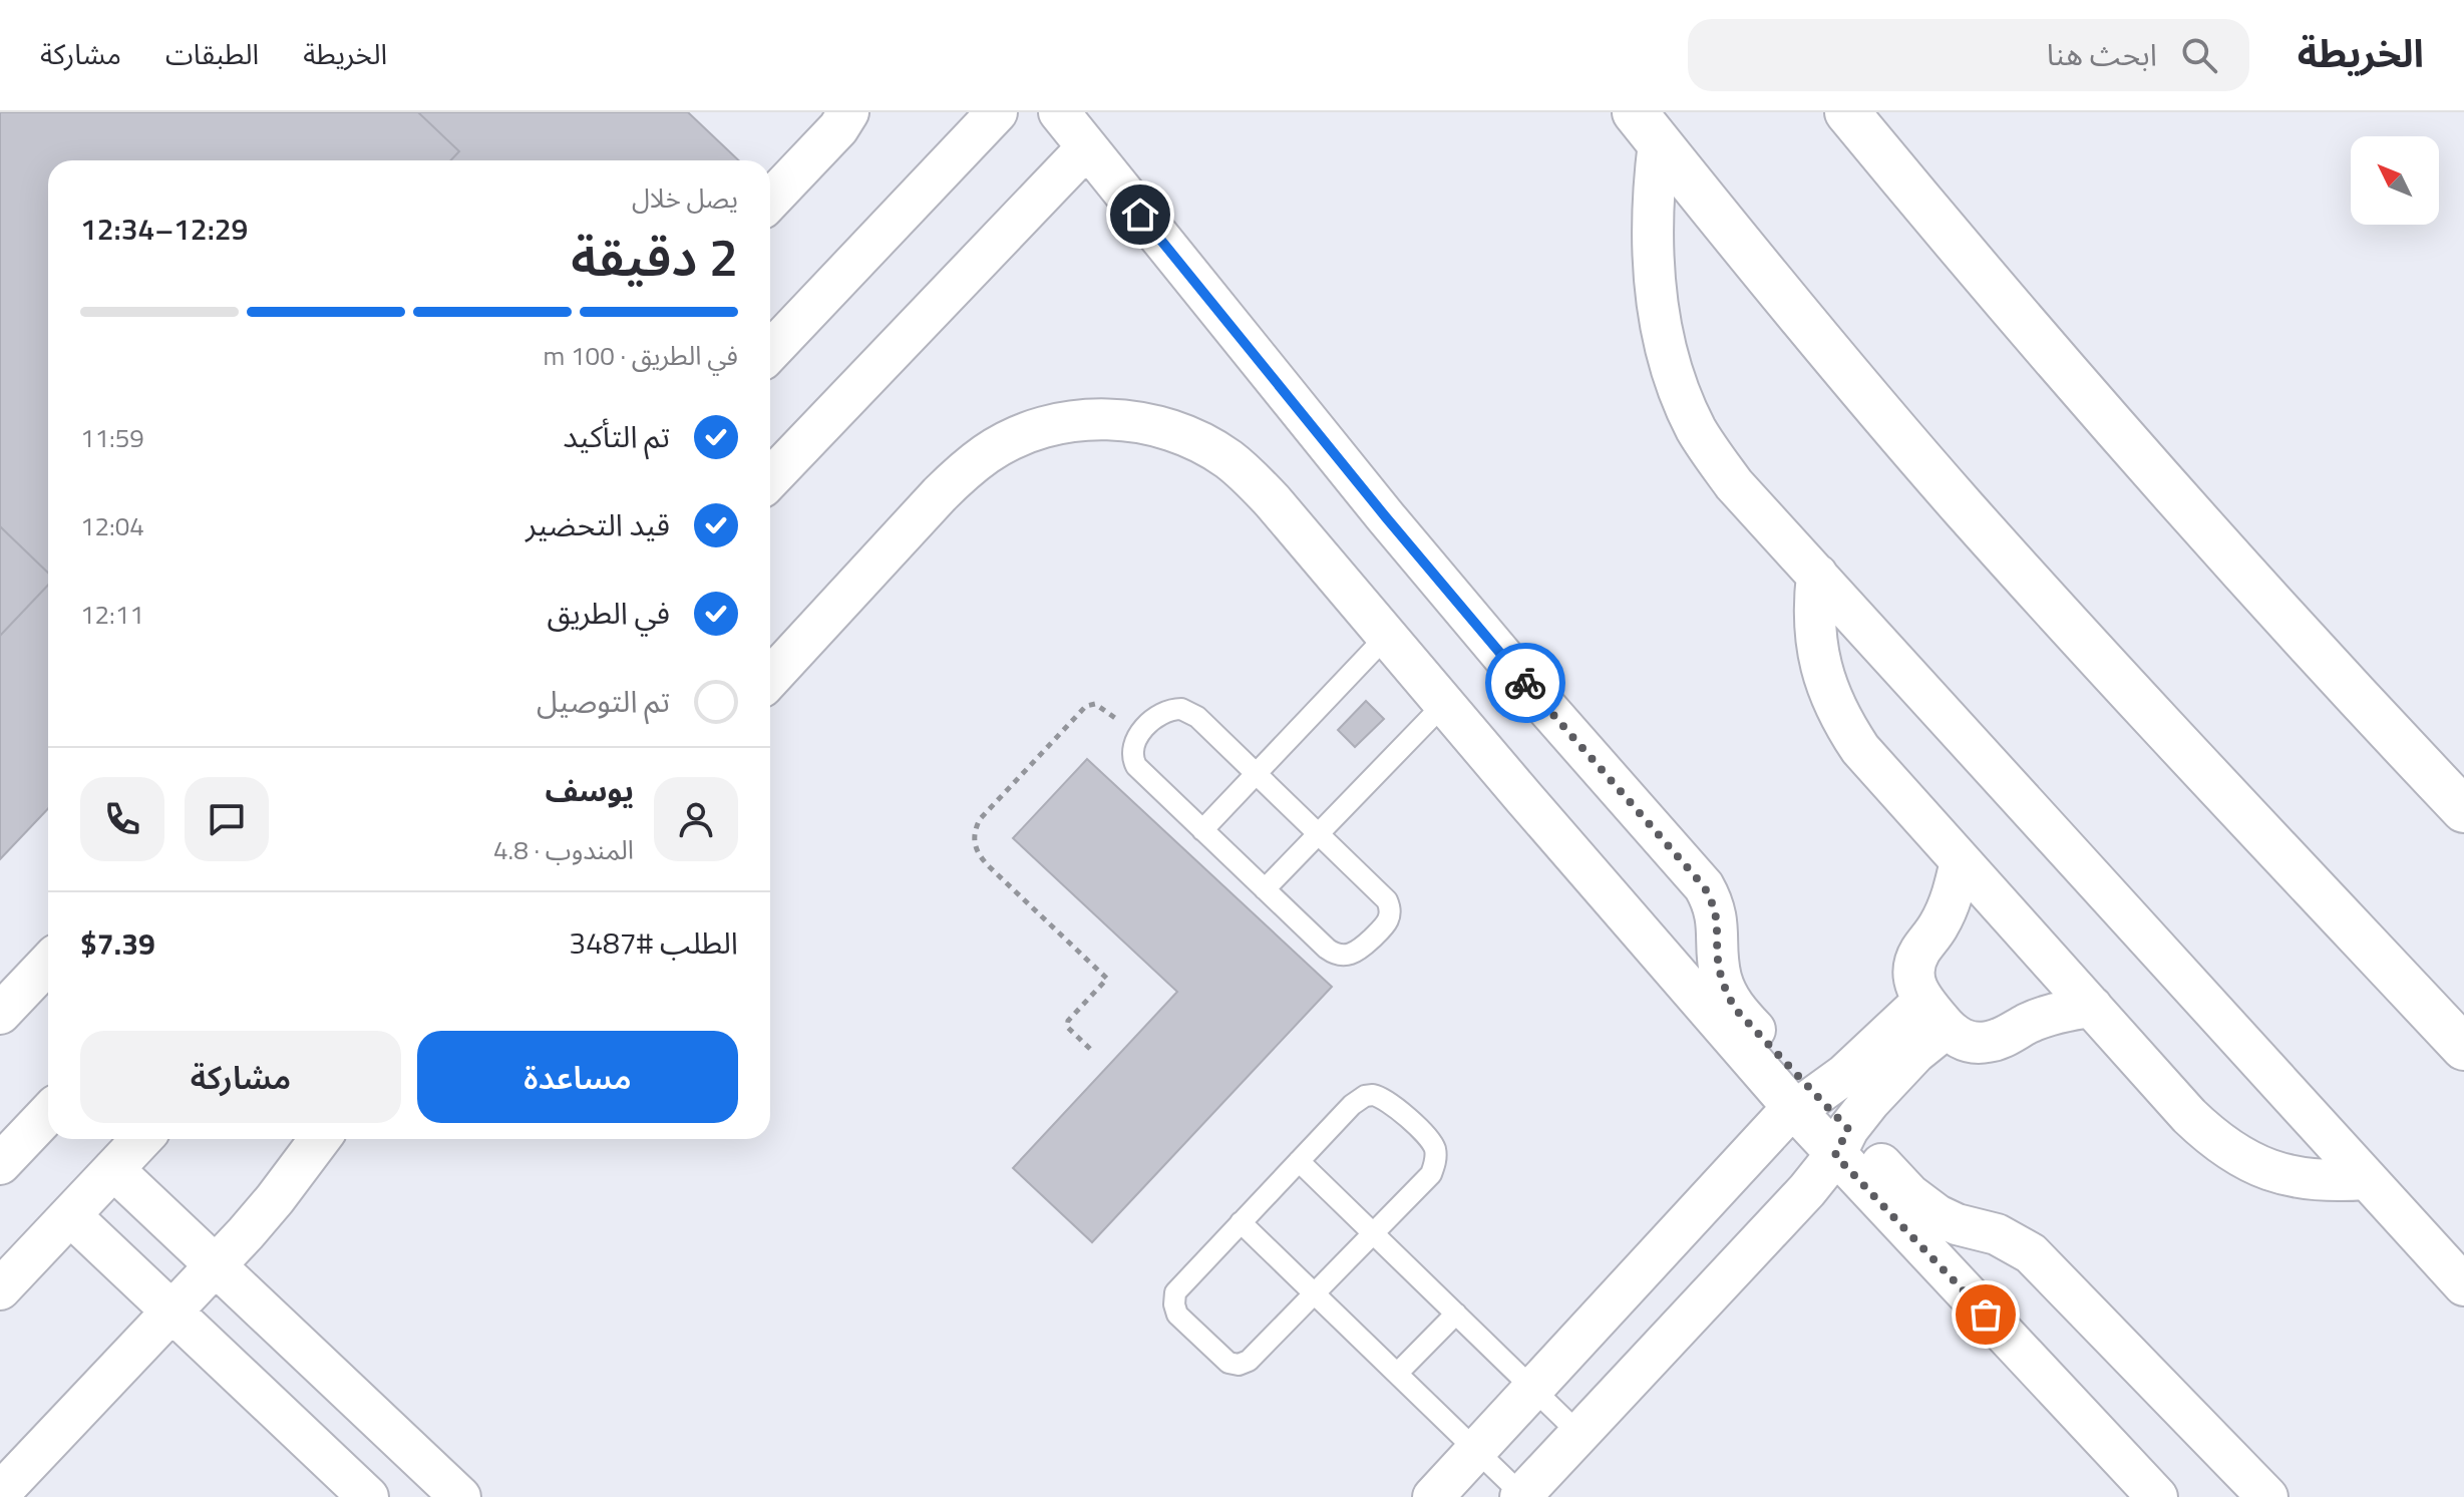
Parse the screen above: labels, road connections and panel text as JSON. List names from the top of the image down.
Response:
{
  "north": "top left",
  "page": {
    "header": "الخريطة",
    "search": "ابحث هنا",
    "nav": ["الخريطة", "الطبقات", "مشاركة"],
    "heading": ["2 دقيقة", "يصل خلال", "12:29–12:34"],
    "panel": [
      "يوسف",
      "المندوب · 4.8",
      "الطلب #3487",
      "$7.39"
    ],
    "bar": "في الطريق · 100 m",
    "list": [
      ["تم التأكيد", "11:59"],
      ["قيد التحضير", "12:04"],
      ["في الطريق", "12:11"],
      "تم التوصيل"
    ],
    "buttons": ["مساعدة", "مشاركة"]
  }
}
